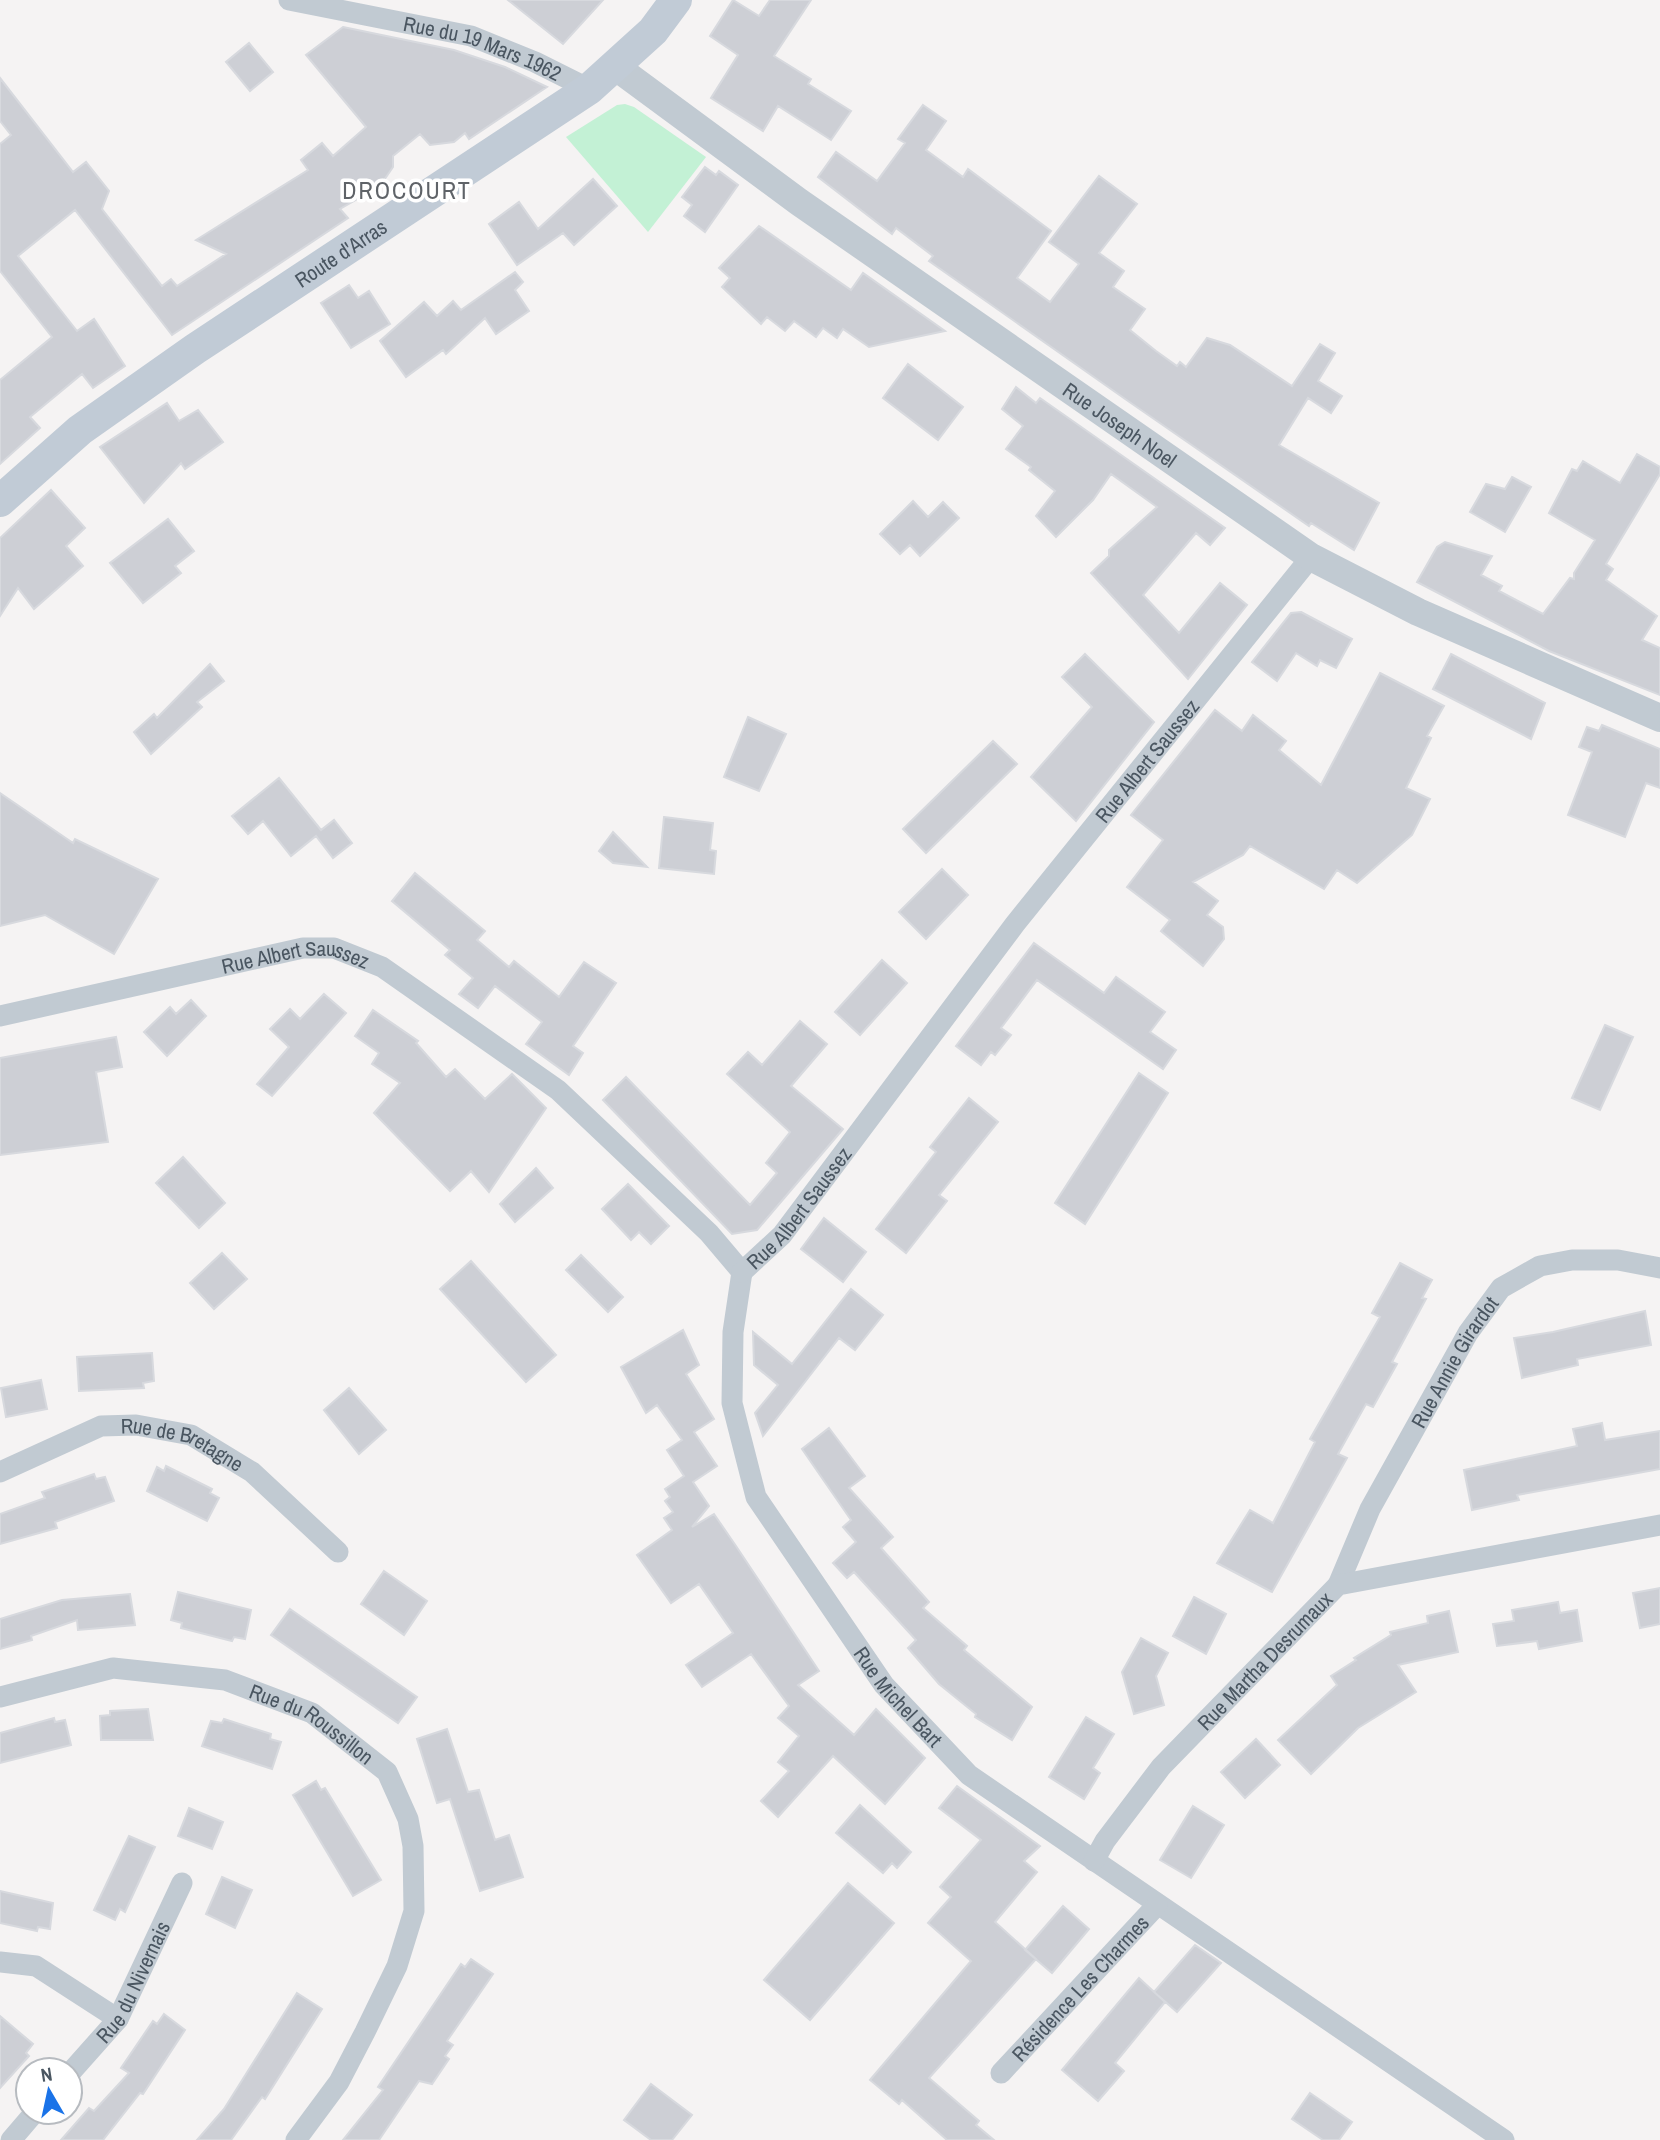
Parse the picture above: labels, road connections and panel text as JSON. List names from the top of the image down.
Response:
{
  "streets": {
    "main road": ["Route d'Arras"],
    "street": [
      "Rue du 19 Mars 1962",
      "Rue Joseph Noel",
      "Rue Albert Saussez",
      "Rue Annie Girardot",
      "Rue de Bretagne",
      "Rue Martha Desrumaux",
      "Rue Michel Bart",
      "Rue du Roussillon",
      "Rue du Nivernais",
      "Résidence Les Charmes"
    ]
  },
  "crossings": [
    ["Rue du 19 Mars 1962", "Route d'Arras"],
    ["Route d'Arras", "Rue Joseph Noel"],
    ["Rue Joseph Noel", "Rue Albert Saussez"],
    ["Rue Albert Saussez", "Rue Michel Bart"],
    ["Rue Annie Girardot", "Rue Martha Desrumaux"],
    ["Rue Martha Desrumaux", "Rue Michel Bart"],
    ["Rue Michel Bart", "Résidence Les Charmes"]
  ],
  "districts": ["DROCOURT"],
  "north": "top"
}
